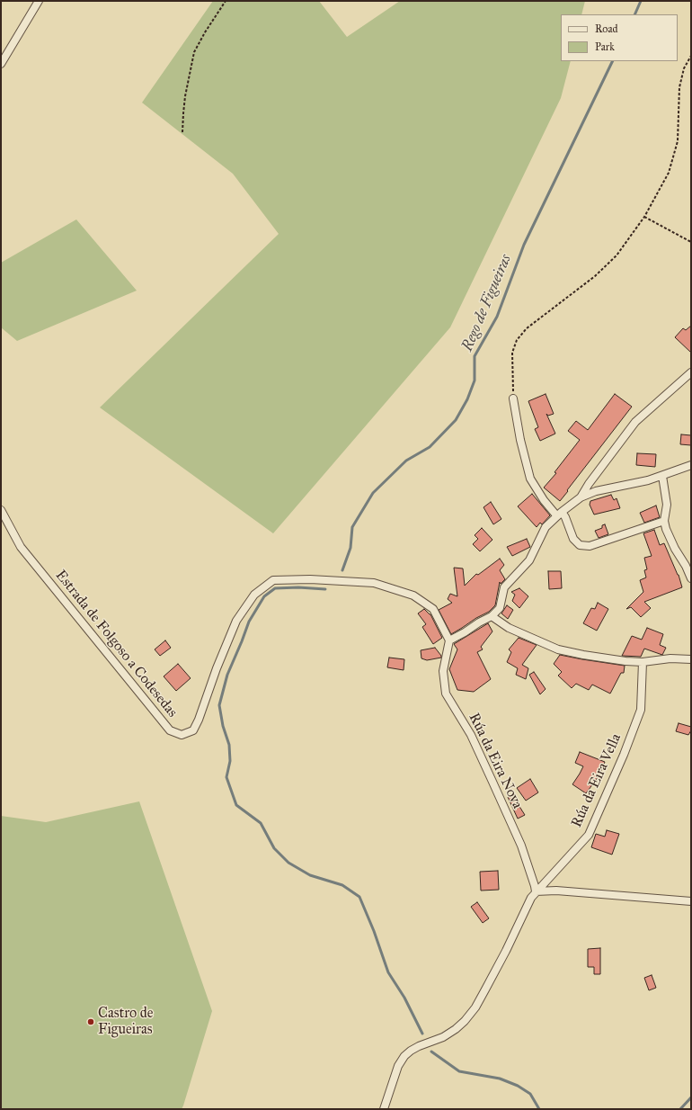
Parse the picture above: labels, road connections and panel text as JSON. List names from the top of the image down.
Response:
{
  "streets": {
    "street": ["Estrada de Folgoso a Codesedas", "Rúa da Eira Nova", "Rúa da Eira Vella"]
  },
  "crossings": [
    ["Estrada de Folgoso a Codesedas", "Rúa da Eira Nova"],
    ["Rúa da Eira Nova", "Rúa da Eira Vella"]
  ],
  "water": ["Rego de Figueiras"],
  "places": ["Castro de Figueiras"],
  "legend": ["Road", "Park"]
}
